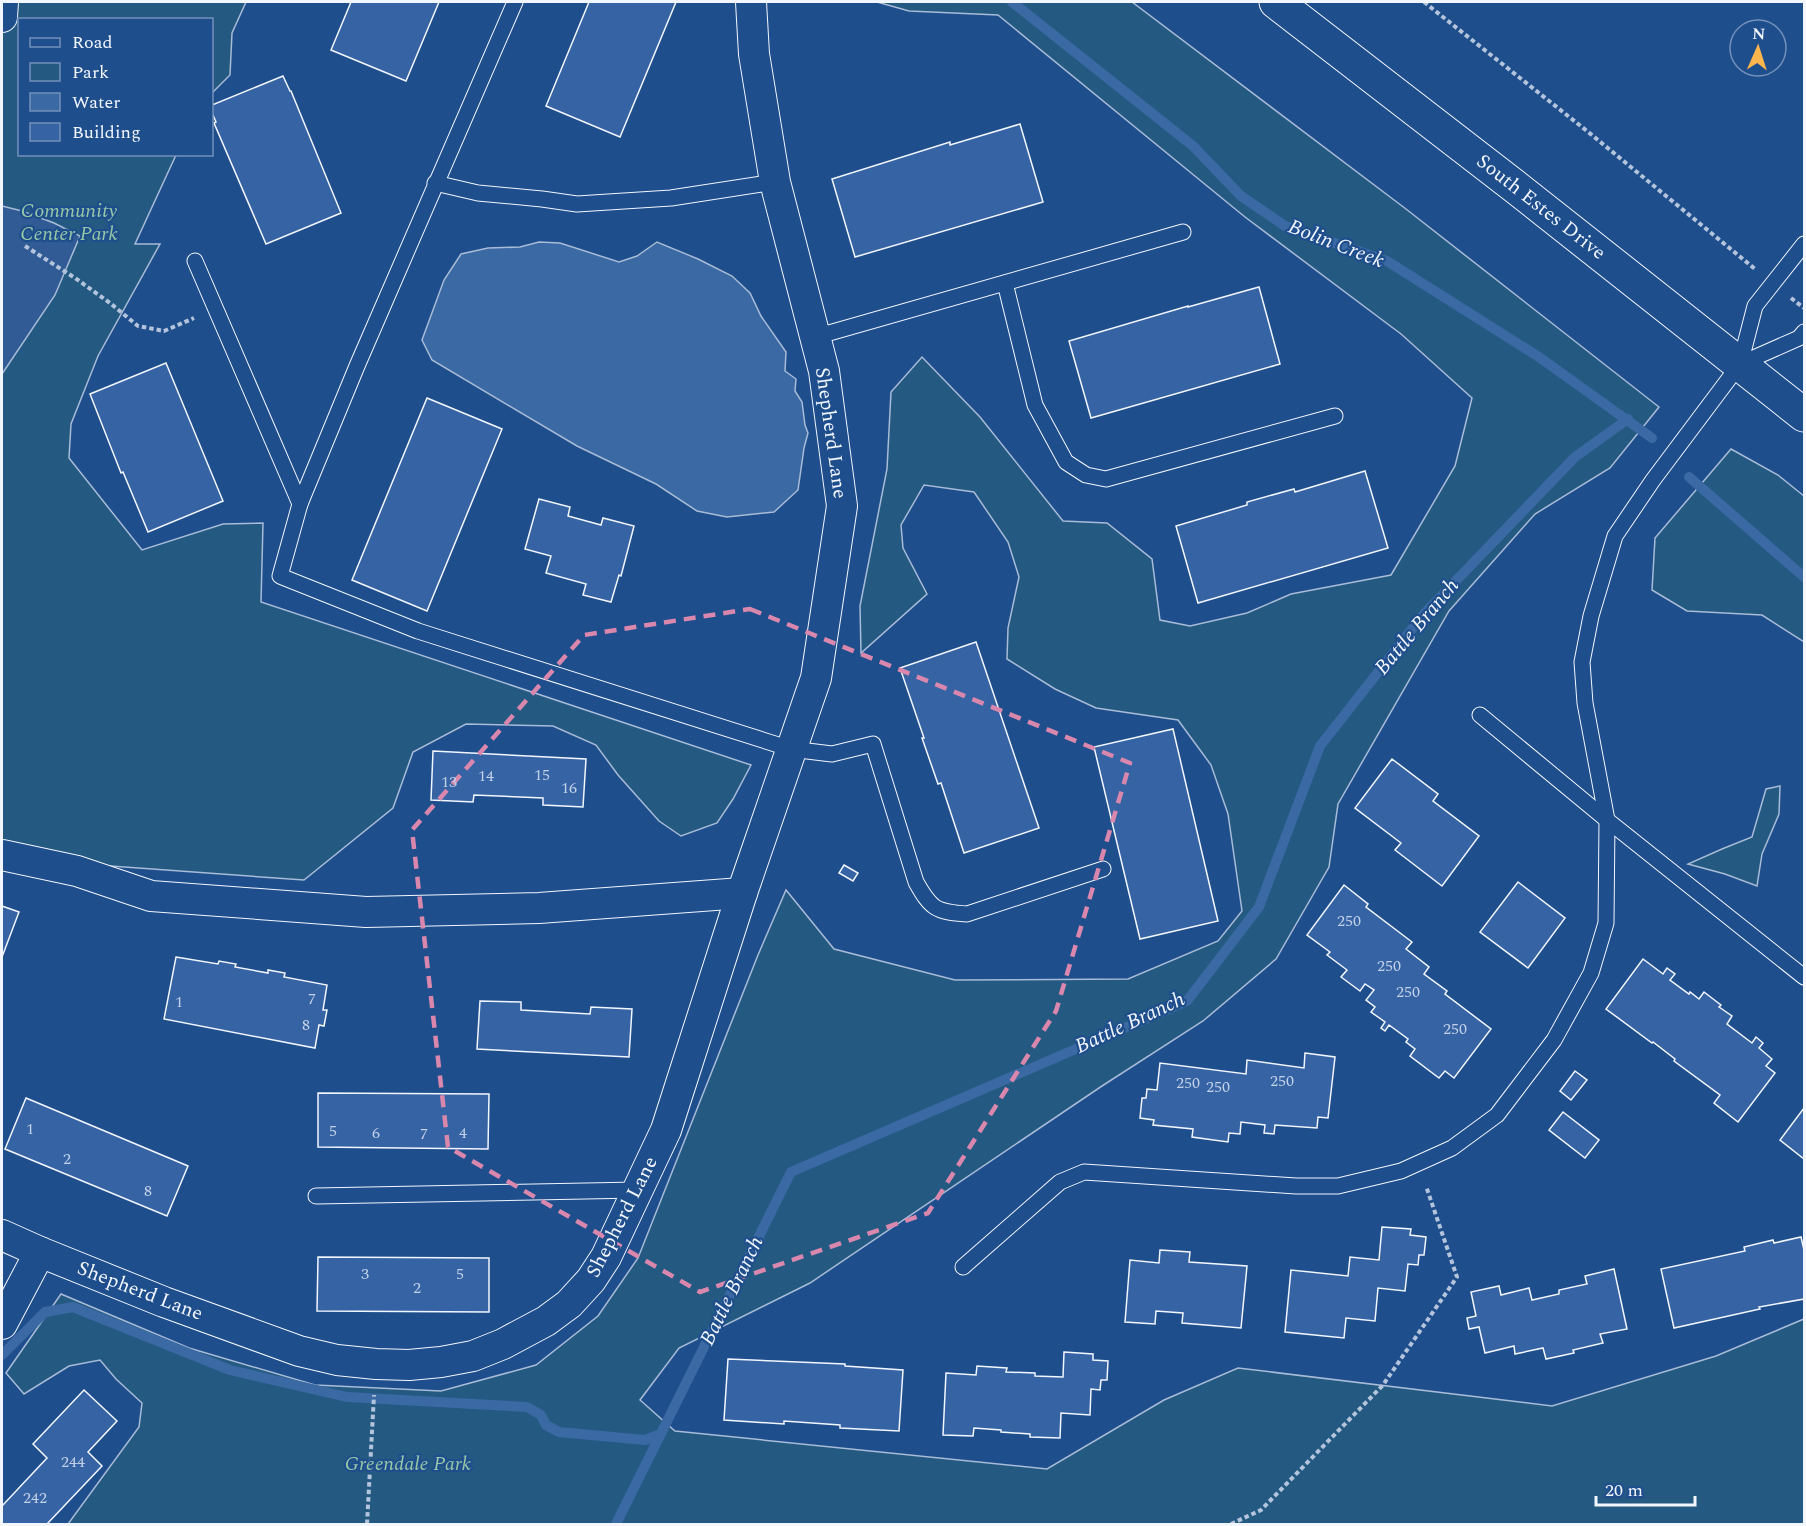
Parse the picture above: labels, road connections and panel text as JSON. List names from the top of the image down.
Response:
{
  "streets": {
    "main road": ["South Estes Drive"],
    "street": ["Shepherd Lane"]
  },
  "water": ["Bolin Creek", "Battle Branch"],
  "parks": ["Community Center Park", "Greendale Park"],
  "house_numbers": [
    "15",
    "14",
    "13",
    "16",
    "250",
    "250",
    "250",
    "7",
    "1",
    "8",
    "250",
    "250",
    "250",
    "250",
    "1",
    "5",
    "6",
    "4",
    "7",
    "2",
    "8",
    "3",
    "5",
    "2",
    "244",
    "242"
  ],
  "legend": [
    "Road",
    "Park",
    "Water",
    "Building"
  ],
  "scale_bar": "20 m",
  "north": "top"
}
